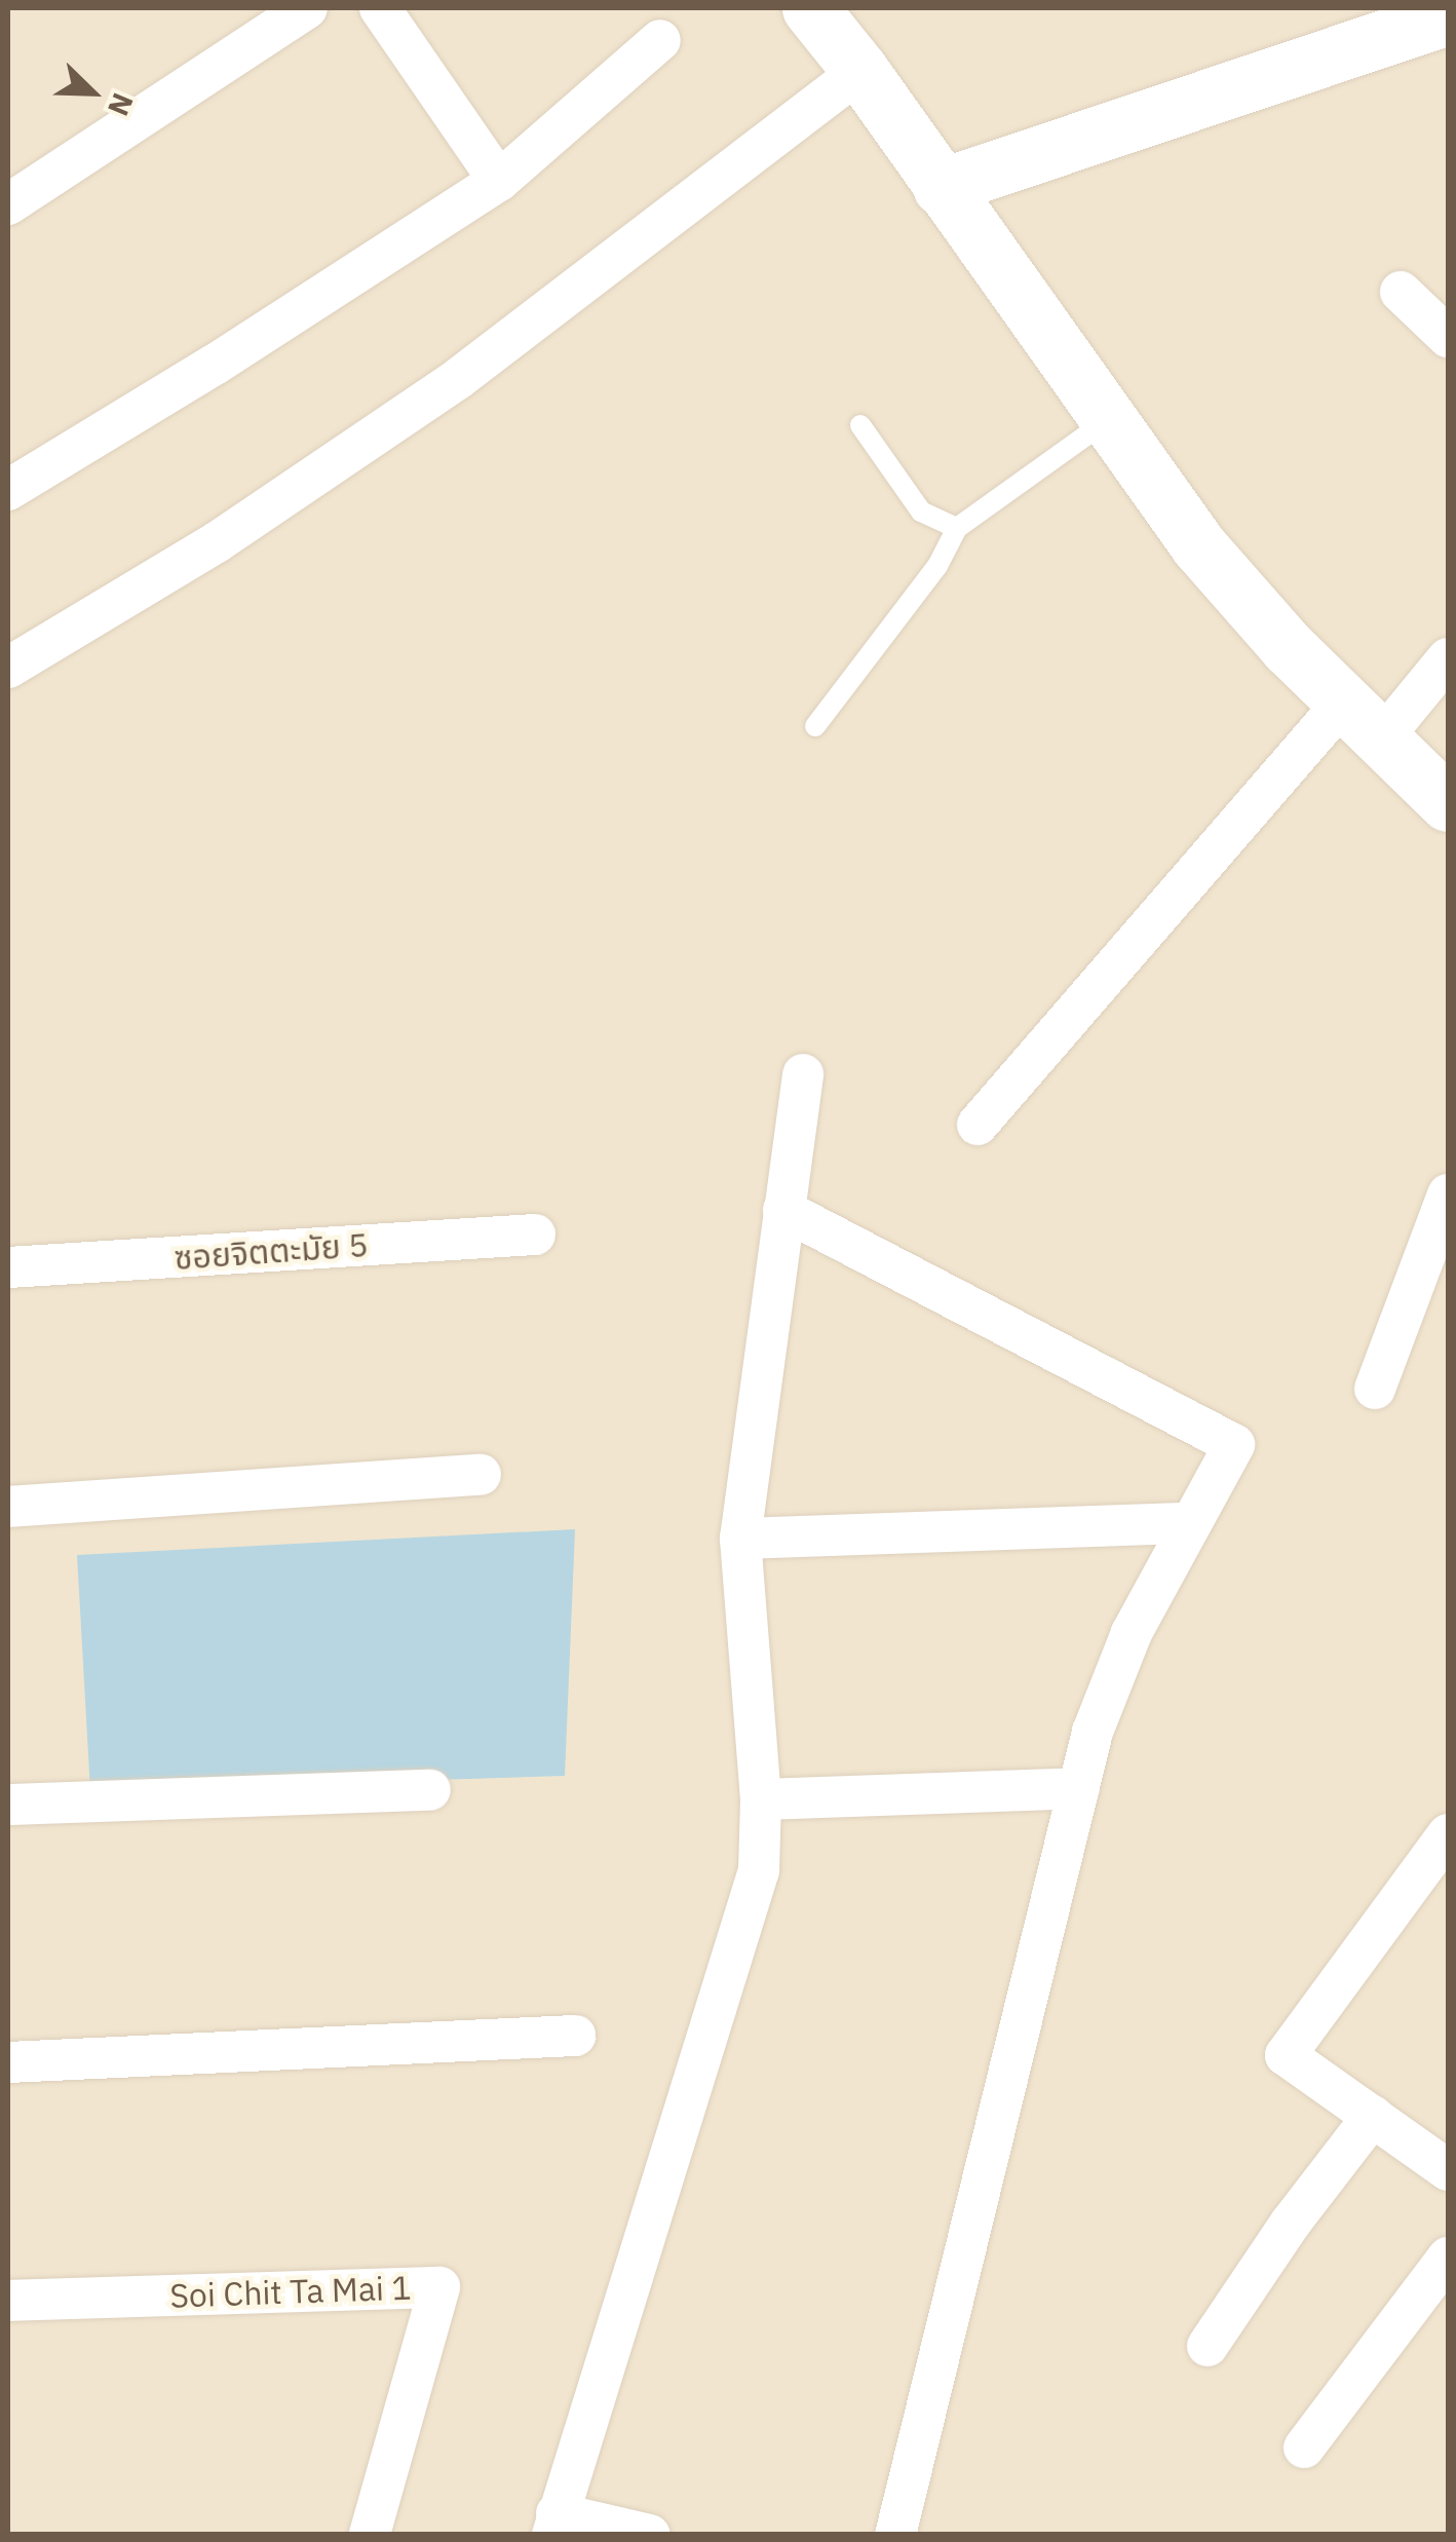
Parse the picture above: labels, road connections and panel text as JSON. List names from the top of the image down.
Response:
{
  "streets": {
    "street": ["ซอยจิตตะมัย 5", "Soi Chit Ta Mai 1"]
  },
  "north": "bottom right"
}
